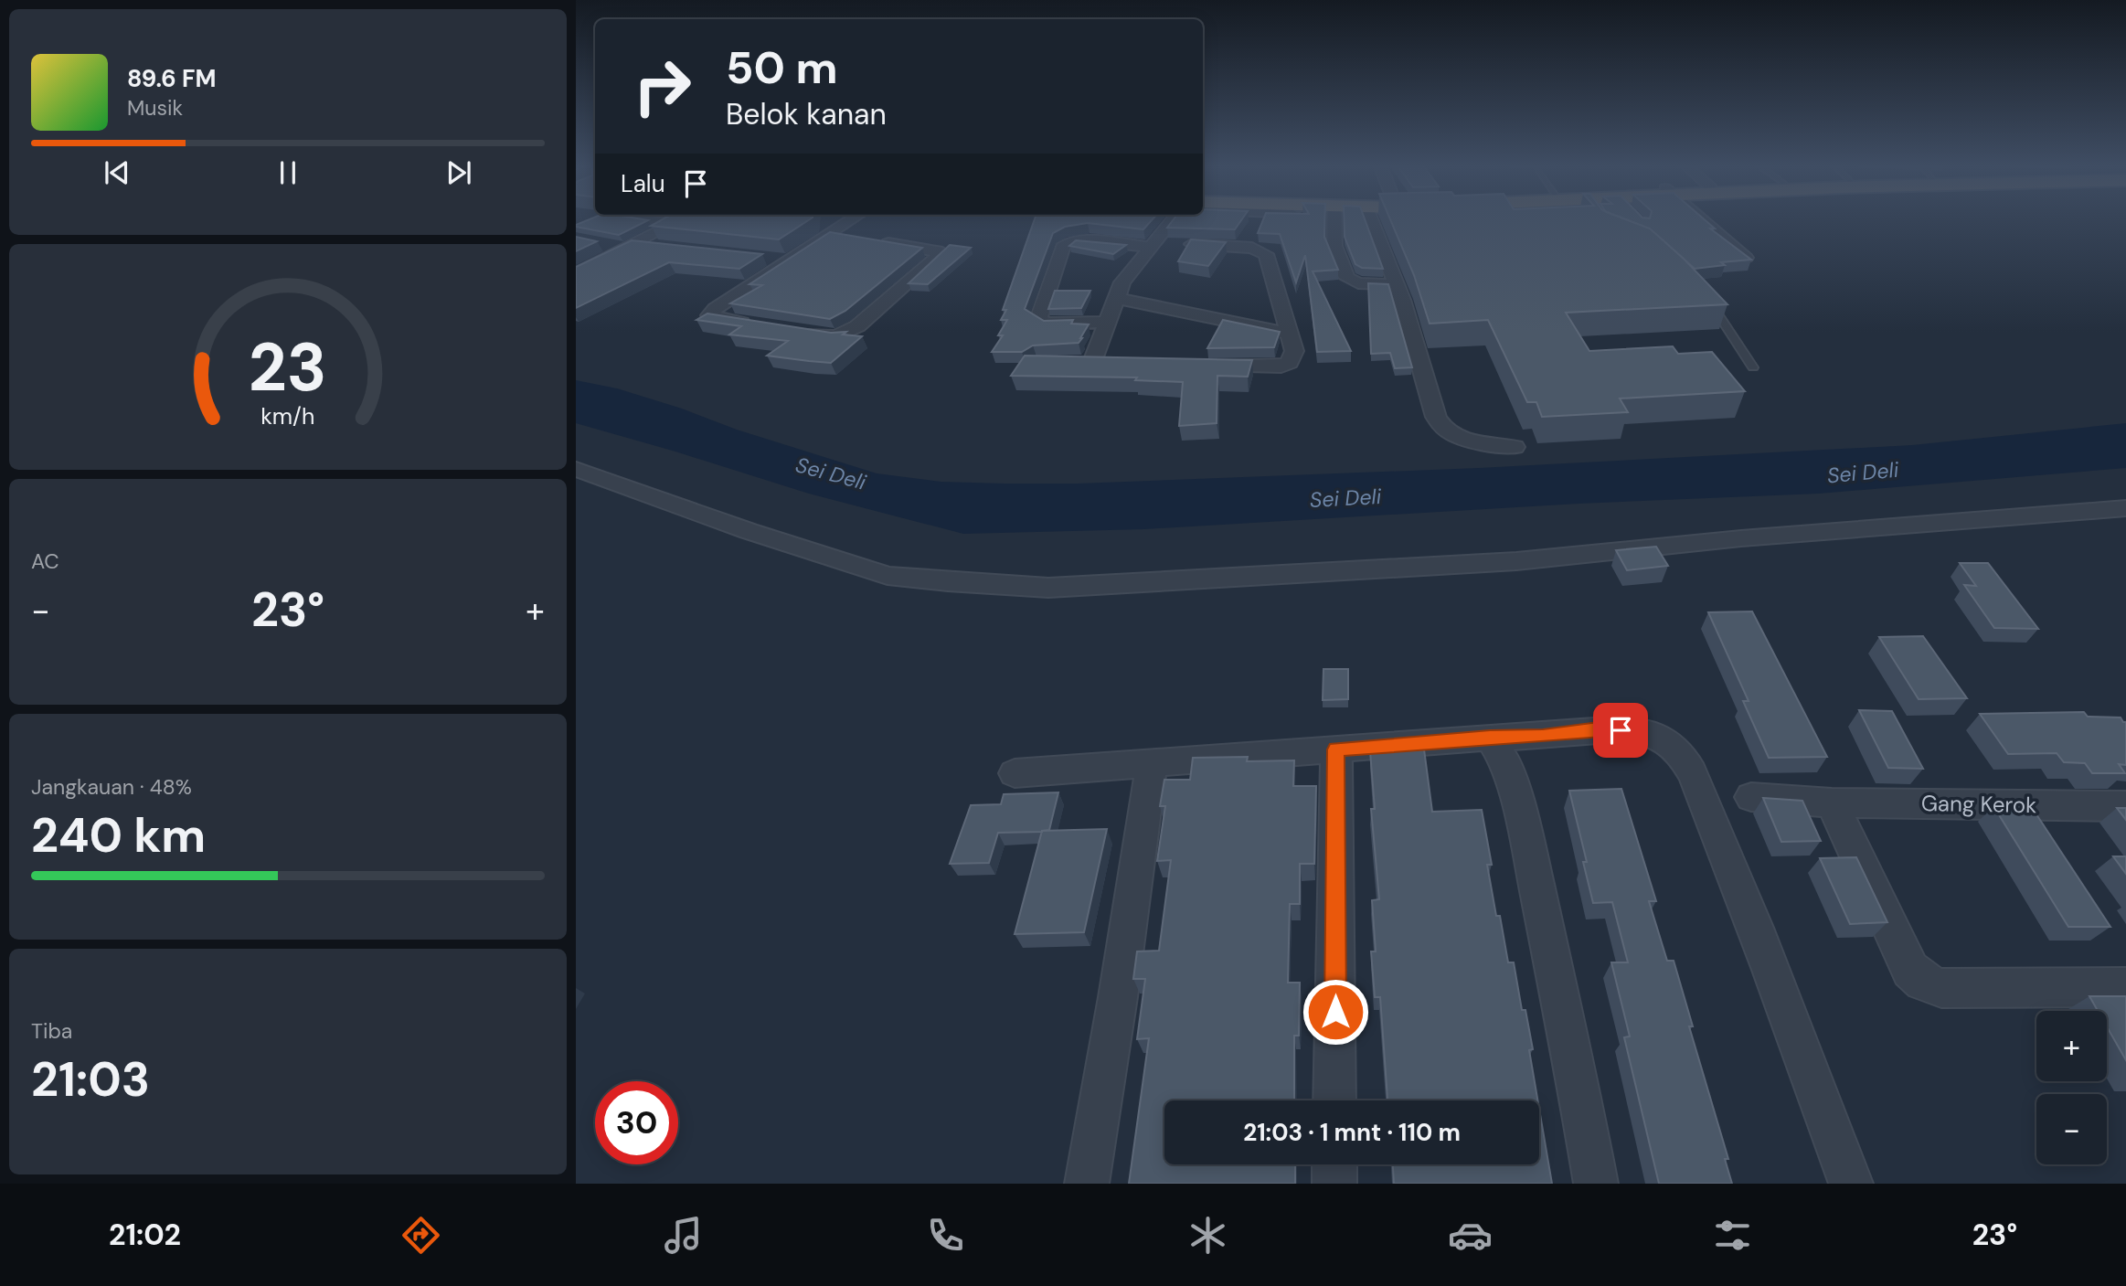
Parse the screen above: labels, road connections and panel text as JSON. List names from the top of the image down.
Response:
{
  "streets": {
    "street": ["Gang Kerok"]
  },
  "water": ["Sei Deli"],
  "page": {
    "turn": ["50 m", "Belok kanan"],
    "song": ["89.6 FM", "Musik"],
    "then": "Lalu",
    "tile": [
      "AC",
      ["Jangkauan · 48%", "240 km"],
      ["Tiba", "21:03"]
    ],
    "heat": ["−", "23°", "+"],
    "map_buttons": ["+", "−"],
    "limit": "30",
    "trip": "21:03 · 1 mnt · 110 m",
    "tabs": ["21:02", "23°"],
    "gauge": ["23", "km/h"]
  }
}
